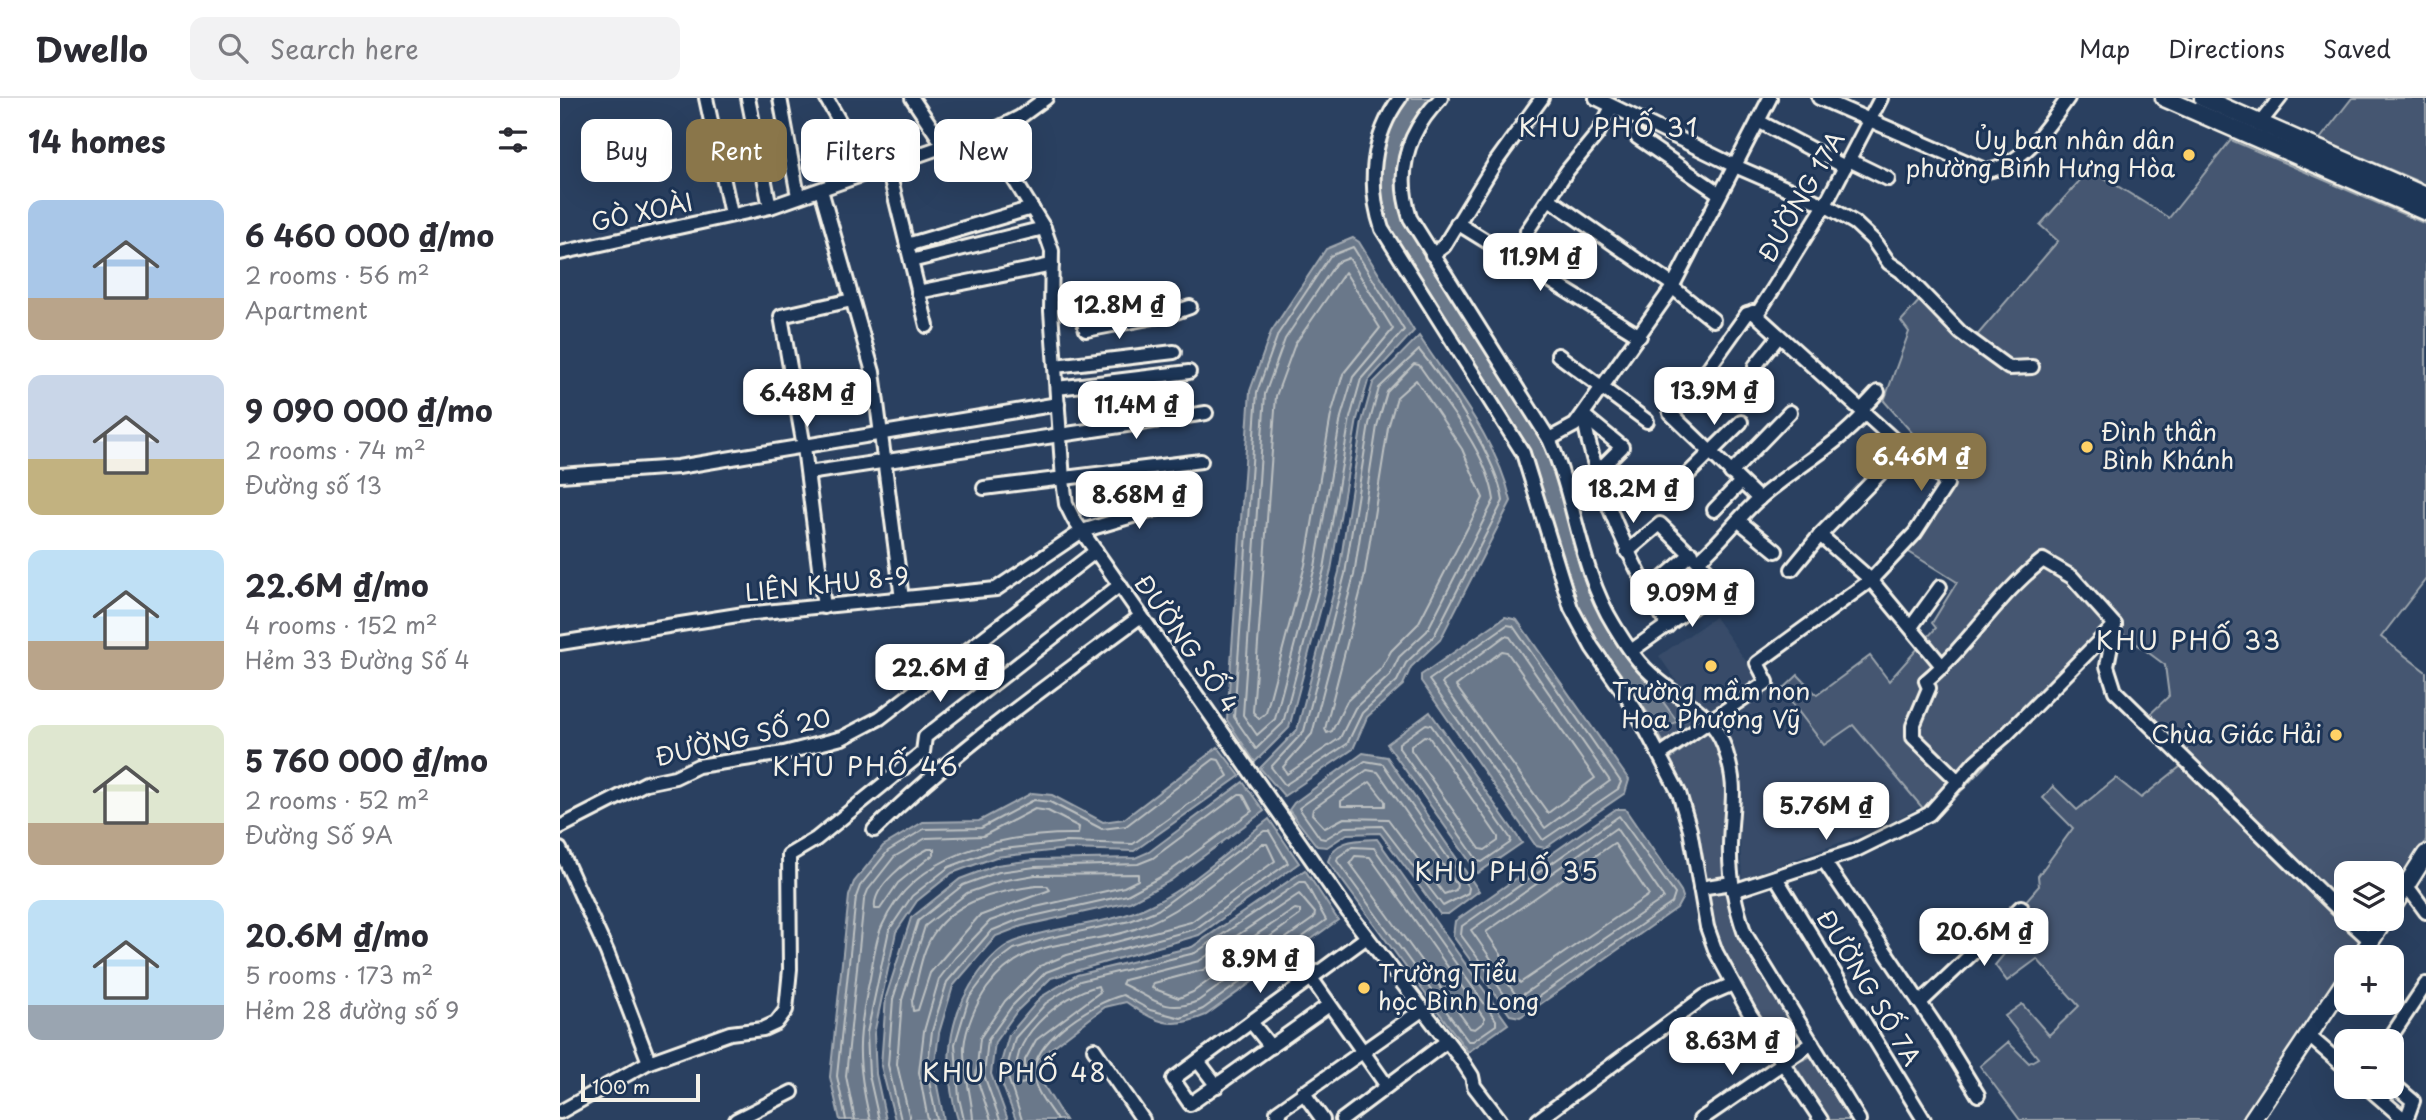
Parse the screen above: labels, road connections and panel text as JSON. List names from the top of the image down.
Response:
{
  "streets": {
    "street": [
      "ĐƯỜNG 17A",
      "GÒ XOÀI",
      "LIÊN KHU 8-9",
      "ĐƯỜNG SỐ 4",
      "ĐƯỜNG SỐ 20",
      "ĐƯỜNG SỐ 7A"
    ]
  },
  "crossings": [
    ["LIÊN KHU 8-9", "ĐƯỜNG SỐ 4"],
    ["ĐƯỜNG SỐ 4", "ĐƯỜNG SỐ 20"]
  ],
  "districts": [
    "KHU PHỐ 31",
    "KHU PHỐ 33",
    "KHU PHỐ 46",
    "KHU PHỐ 35",
    "KHU PHỐ 48"
  ],
  "places": [
    "Ủy ban nhân dân phường Bình Hưng Hòa",
    "Đình thần Bình Khánh",
    "Trường mầm non Hoa Phượng Vỹ",
    "Chùa Giác Hải",
    "Trường Tiểu học Bình Long"
  ],
  "scale_bar": "100 m",
  "page": {
    "header": "Dwello",
    "search": "Search here",
    "nav": ["Map", "Directions", "Saved"],
    "heading": "14 homes",
    "chip": [
      "Buy",
      "Rent",
      "Filters",
      "New"
    ],
    "list": [
      {
        "name": "6 460 000 ₫/mo",
        "note": "2 rooms · 56 m² · Apartment"
      },
      {
        "name": "9 090 000 ₫/mo",
        "note": "2 rooms · 74 m² · Đường số 13"
      },
      {
        "name": "22.6M ₫/mo",
        "note": "4 rooms · 152 m² · Hẻm 33 Đường Số 4"
      },
      {
        "name": "5 760 000 ₫/mo",
        "note": "2 rooms · 52 m² · Đường Số 9A"
      },
      {
        "name": "20.6M ₫/mo",
        "note": "5 rooms · 173 m² · Hẻm 28 đường số 9"
      }
    ],
    "price": [
      "11.9M ₫",
      "12.8M ₫",
      "13.9M ₫",
      "6.48M ₫",
      "11.4M ₫",
      "6.46M ₫",
      "18.2M ₫",
      "8.68M ₫",
      "9.09M ₫",
      "22.6M ₫",
      "5.76M ₫",
      "20.6M ₫",
      "8.9M ₫",
      "8.63M ₫"
    ],
    "map_buttons": ["+", "−"],
    "scale": "100 m"
  }
}
